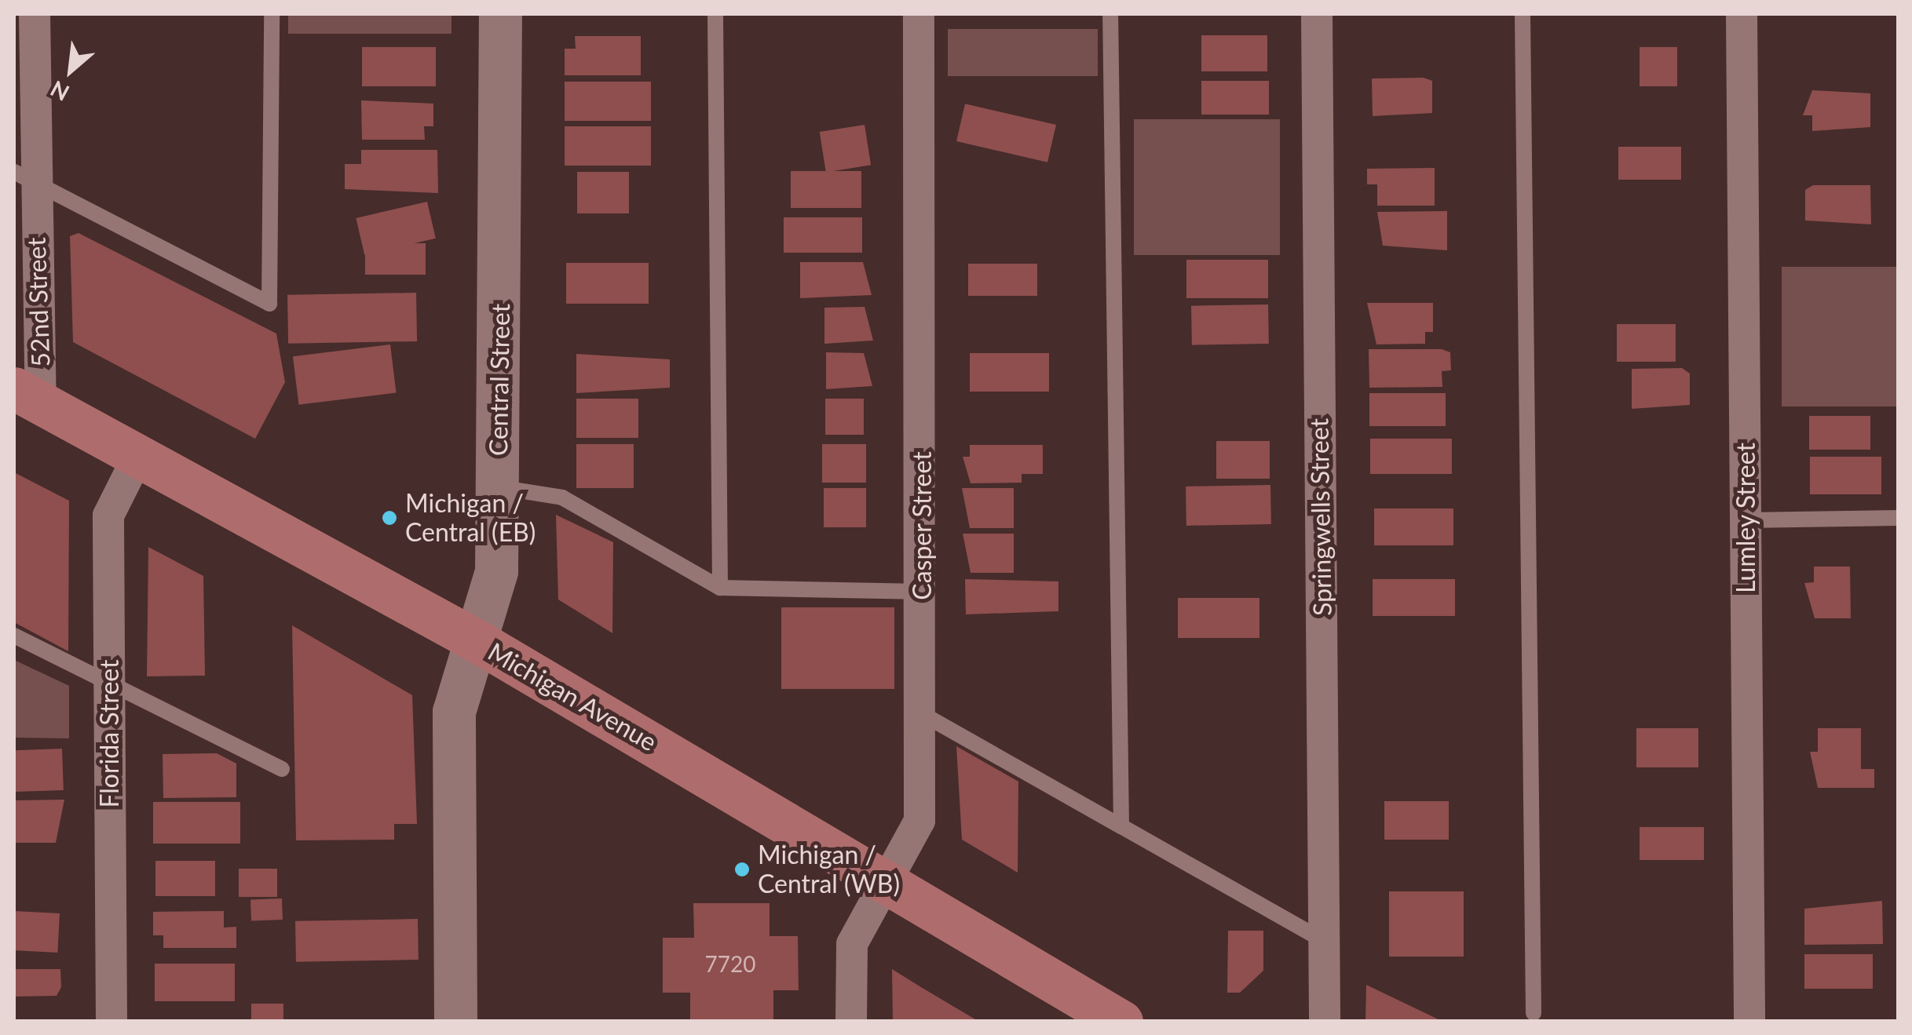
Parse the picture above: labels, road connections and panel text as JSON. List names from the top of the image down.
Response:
{
  "streets": {
    "main road": ["Michigan Avenue"],
    "street": [
      "52nd Street",
      "Central Street",
      "Springwells Street",
      "Lumley Street",
      "Casper Street",
      "Florida Street"
    ]
  },
  "crossings": [
    ["52nd Street", "Michigan Avenue"],
    ["Central Street", "Michigan Avenue"],
    ["Casper Street", "Michigan Avenue"],
    ["Michigan Avenue", "Florida Street"]
  ],
  "places": ["Michigan / Central (EB)", "Michigan / Central (WB)"],
  "house_numbers": ["7720"],
  "north": "bottom left"
}
